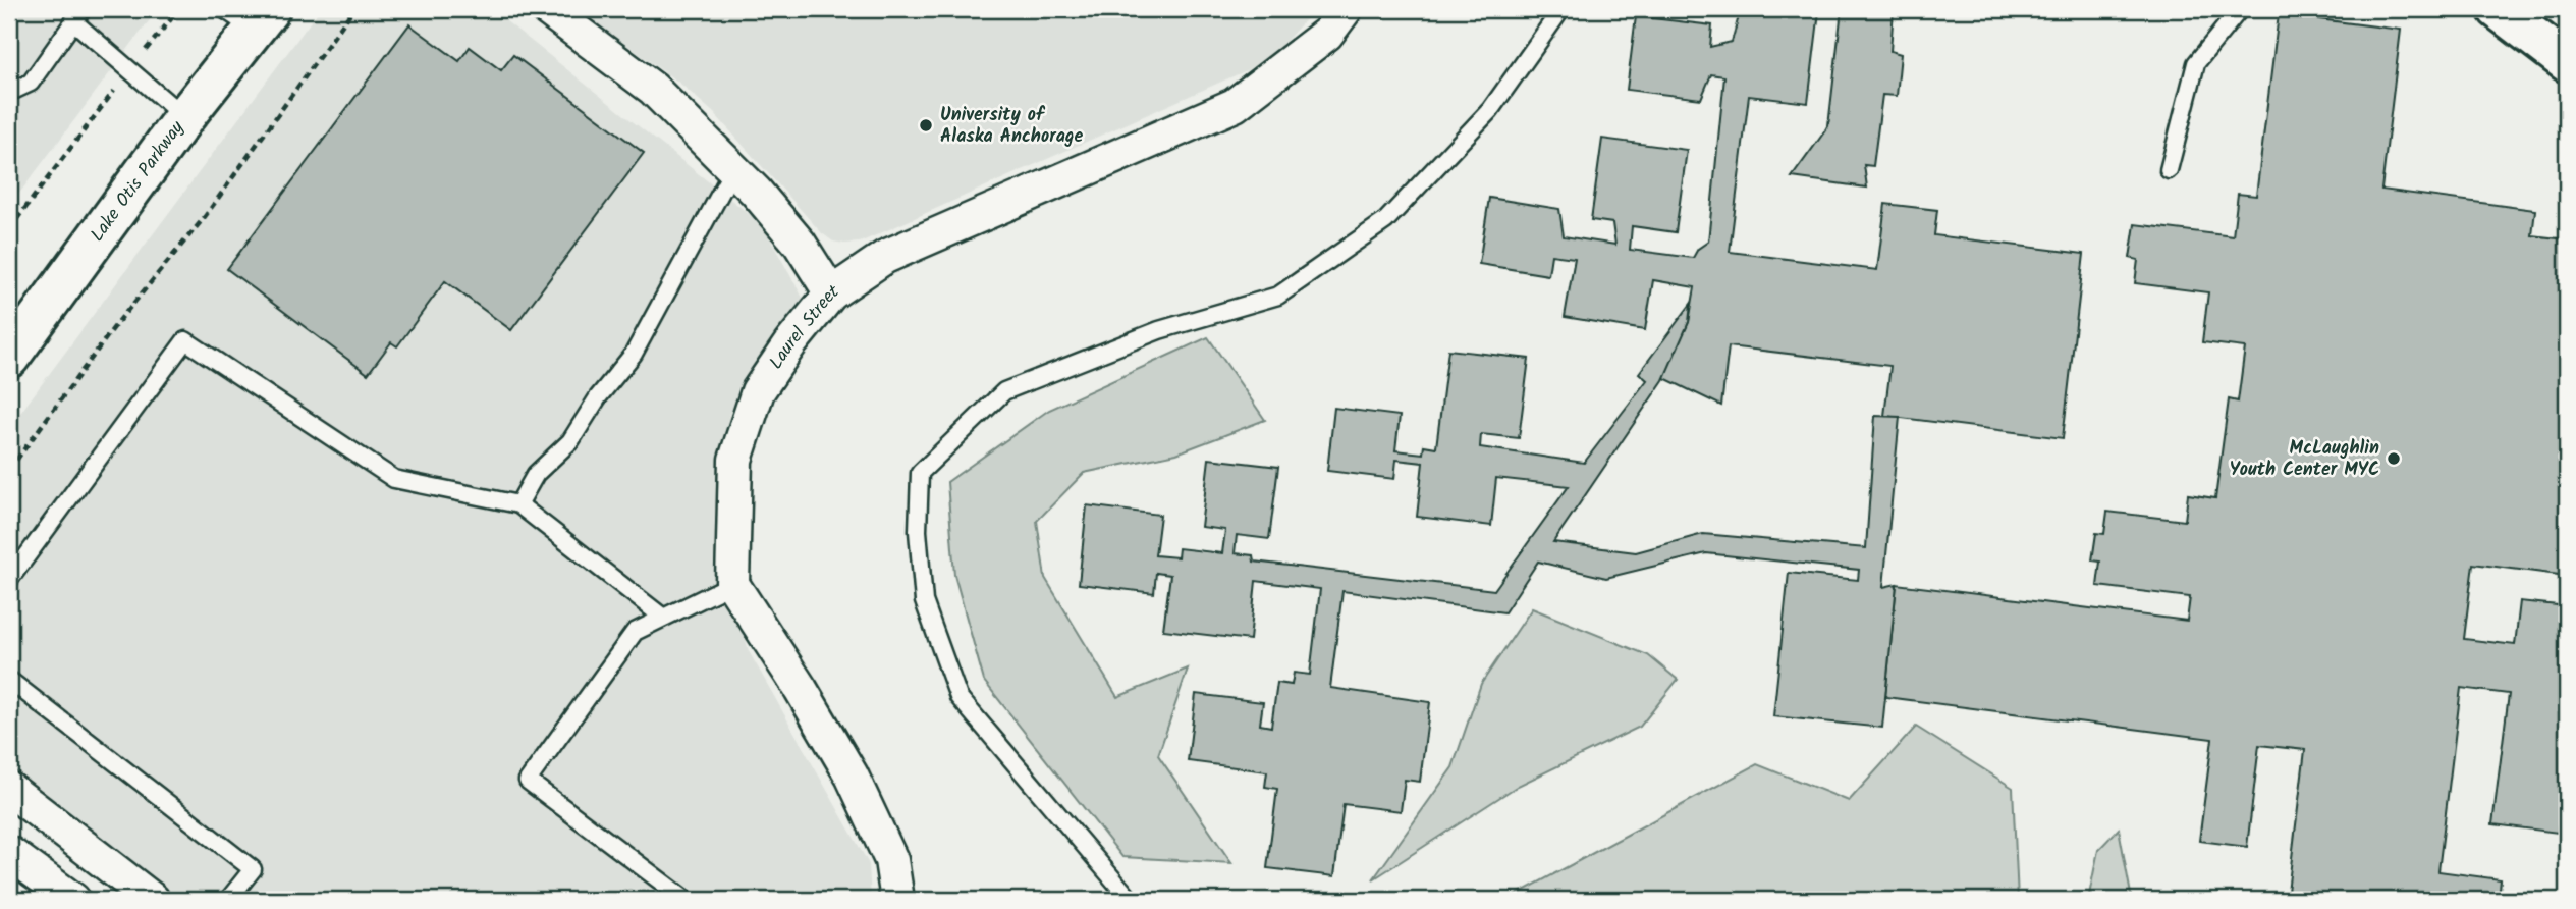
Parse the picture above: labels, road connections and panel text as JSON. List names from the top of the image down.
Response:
{
  "streets": {
    "main road": ["Lake Otis Parkway"],
    "street": ["Laurel Street"]
  },
  "places": ["University of Alaska Anchorage", "McLaughlin Youth Center MYC"]
}
